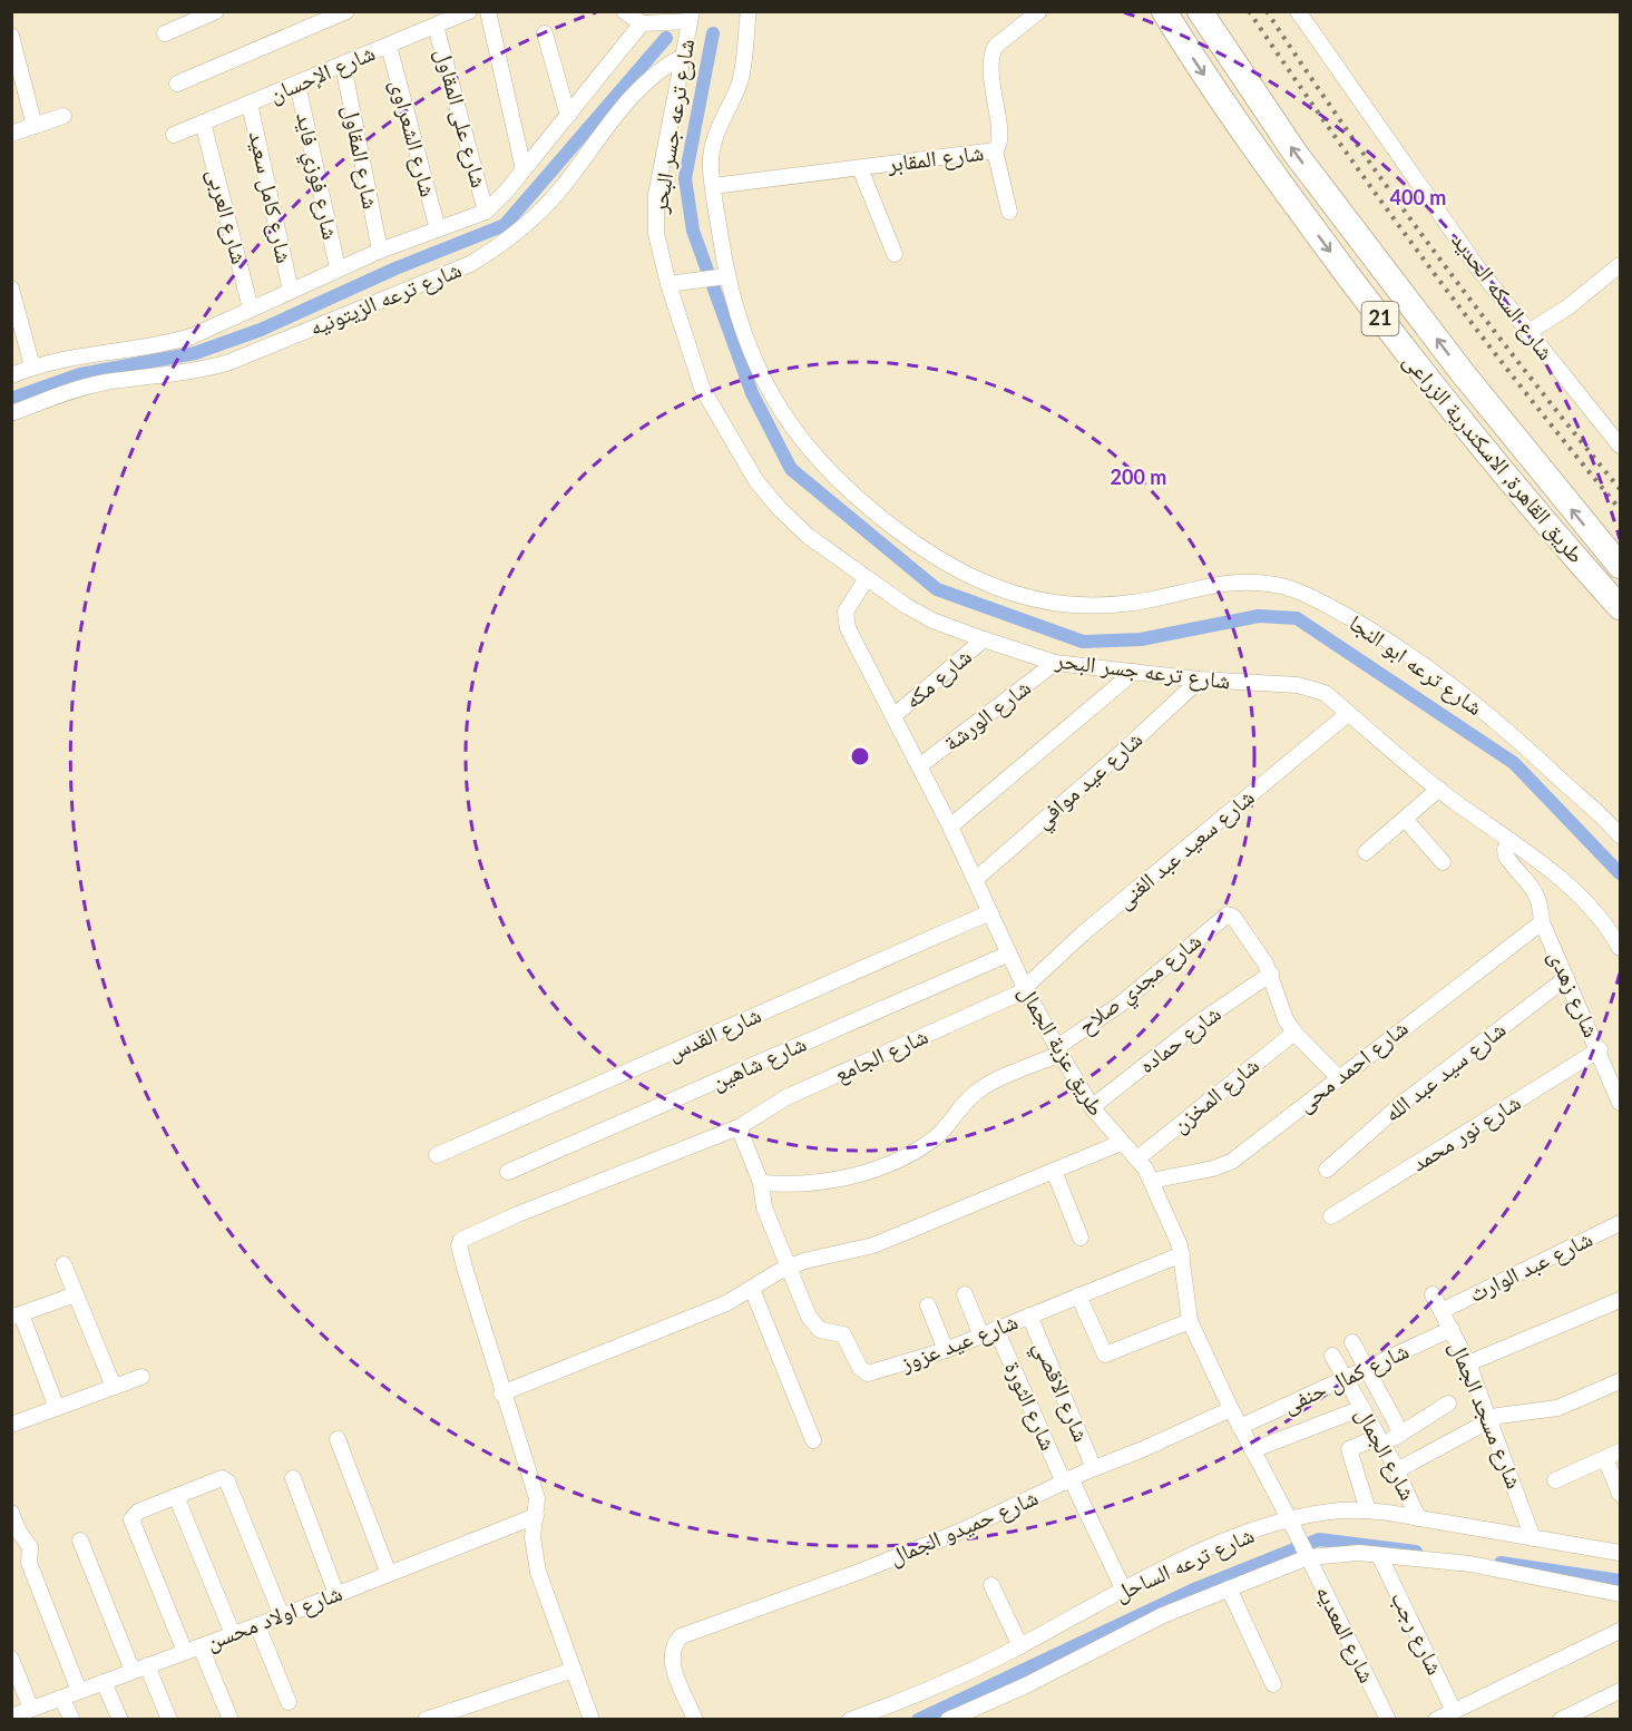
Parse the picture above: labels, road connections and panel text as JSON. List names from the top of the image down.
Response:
{
  "streets": {
    "highway": ["21", "طريق القاهرة, الاسكندرية الزراعى"],
    "street": [
      "شارع الإحسان",
      "شارع على المقاول",
      "شارع ترعه جسر البحر",
      "شارع الشعراوى",
      "شارع المقاول",
      "شارع المقابر",
      "شارع فوزي فايد",
      "شارع كامل سعيد",
      "شارع العربى",
      "شارع السكه الحديد",
      "شارع ترعه الزيتونيه",
      "شارع ترعه ابو النجا",
      "شارع مكه",
      "شارع الورشة",
      "شارع عيد موافي",
      "شارع سعيد عبد الغنى",
      "شارع مجدي صلاح",
      "شارع زهدى",
      "شارع القدس",
      "شارع حماده",
      "طريق عزبة الجمال",
      "شارع الجامع",
      "شارع شاهين",
      "شارع احمد محى",
      "شارع سيد عبد الله",
      "شارع المخزن",
      "شارع نور محمد",
      "شارع عبد الوارث",
      "شارع عيد عزوز",
      "شارع كمال حنفى",
      "شارع الاقصي",
      "شارع الثورة",
      "شارع مسجد الجمال",
      "شارع الجمال",
      "شارع حميدو الجمال",
      "شارع ترعه الساحل",
      "شارع اولاد محسن",
      "شارع رجب",
      "شارع المعديه"
    ]
  },
  "crossings": [
    ["شارع الإحسان", "شارع على المقاول"],
    ["شارع الإحسان", "شارع الشعراوى"],
    ["شارع الإحسان", "شارع المقاول"],
    ["شارع الإحسان", "شارع فوزي فايد"],
    ["شارع الإحسان", "شارع كامل سعيد"],
    ["شارع الإحسان", "شارع العربى"],
    ["شارع على المقاول", "شارع ترعه الزيتونيه"],
    ["شارع ترعه جسر البحر", "شارع ترعه الزيتونيه"],
    ["شارع ترعه جسر البحر", "شارع مكه"],
    ["شارع ترعه جسر البحر", "شارع الورشة"],
    ["شارع ترعه جسر البحر", "شارع عيد موافي"],
    ["شارع ترعه جسر البحر", "شارع سعيد عبد الغنى"],
    ["شارع ترعه جسر البحر", "شارع زهدى"],
    ["شارع ترعه جسر البحر", "طريق عزبة الجمال"],
    ["شارع الشعراوى", "شارع ترعه الزيتونيه"],
    ["شارع المقاول", "شارع ترعه الزيتونيه"],
    ["شارع المقابر", "شارع ترعه ابو النجا"],
    ["شارع فوزي فايد", "شارع ترعه الزيتونيه"],
    ["شارع كامل سعيد", "شارع ترعه الزيتونيه"],
    ["شارع العربى", "شارع ترعه الزيتونيه"],
    ["شارع مكه", "طريق عزبة الجمال"],
    ["شارع الورشة", "طريق عزبة الجمال"],
    ["شارع عيد موافي", "طريق عزبة الجمال"],
    ["شارع سعيد عبد الغنى", "طريق عزبة الجمال"],
    ["شارع سعيد عبد الغنى", "شارع الجامع"],
    ["شارع مجدي صلاح", "شارع حماده"],
    ["شارع مجدي صلاح", "طريق عزبة الجمال"],
    ["شارع زهدى", "شارع احمد محى"],
    ["شارع زهدى", "شارع سيد عبد الله"],
    ["شارع زهدى", "شارع نور محمد"],
    ["شارع القدس", "طريق عزبة الجمال"],
    ["شارع حماده", "طريق عزبة الجمال"],
    ["طريق عزبة الجمال", "شارع الجامع"],
    ["طريق عزبة الجمال", "شارع شاهين"],
    ["طريق عزبة الجمال", "شارع احمد محى"],
    ["طريق عزبة الجمال", "شارع المخزن"],
    ["طريق عزبة الجمال", "شارع عيد عزوز"],
    ["طريق عزبة الجمال", "شارع كمال حنفى"],
    ["طريق عزبة الجمال", "شارع حميدو الجمال"],
    ["طريق عزبة الجمال", "شارع ترعه الساحل"],
    ["طريق عزبة الجمال", "شارع المعديه"],
    ["شارع عبد الوارث", "شارع مسجد الجمال"],
    ["شارع عيد عزوز", "شارع الاقصي"],
    ["شارع عيد عزوز", "شارع الثورة"],
    ["شارع كمال حنفى", "شارع مسجد الجمال"],
    ["شارع كمال حنفى", "شارع الجمال"],
    ["شارع الاقصي", "شارع حميدو الجمال"],
    ["شارع الثورة", "شارع حميدو الجمال"],
    ["شارع الثورة", "شارع ترعه الساحل"],
    ["شارع مسجد الجمال", "شارع ترعه الساحل"],
    ["شارع الجمال", "شارع ترعه الساحل"],
    ["شارع ترعه الساحل", "شارع رجب"],
    ["شارع ترعه الساحل", "شارع المعديه"]
  ],
  "rings": ["400 m", "200 m"]
}
